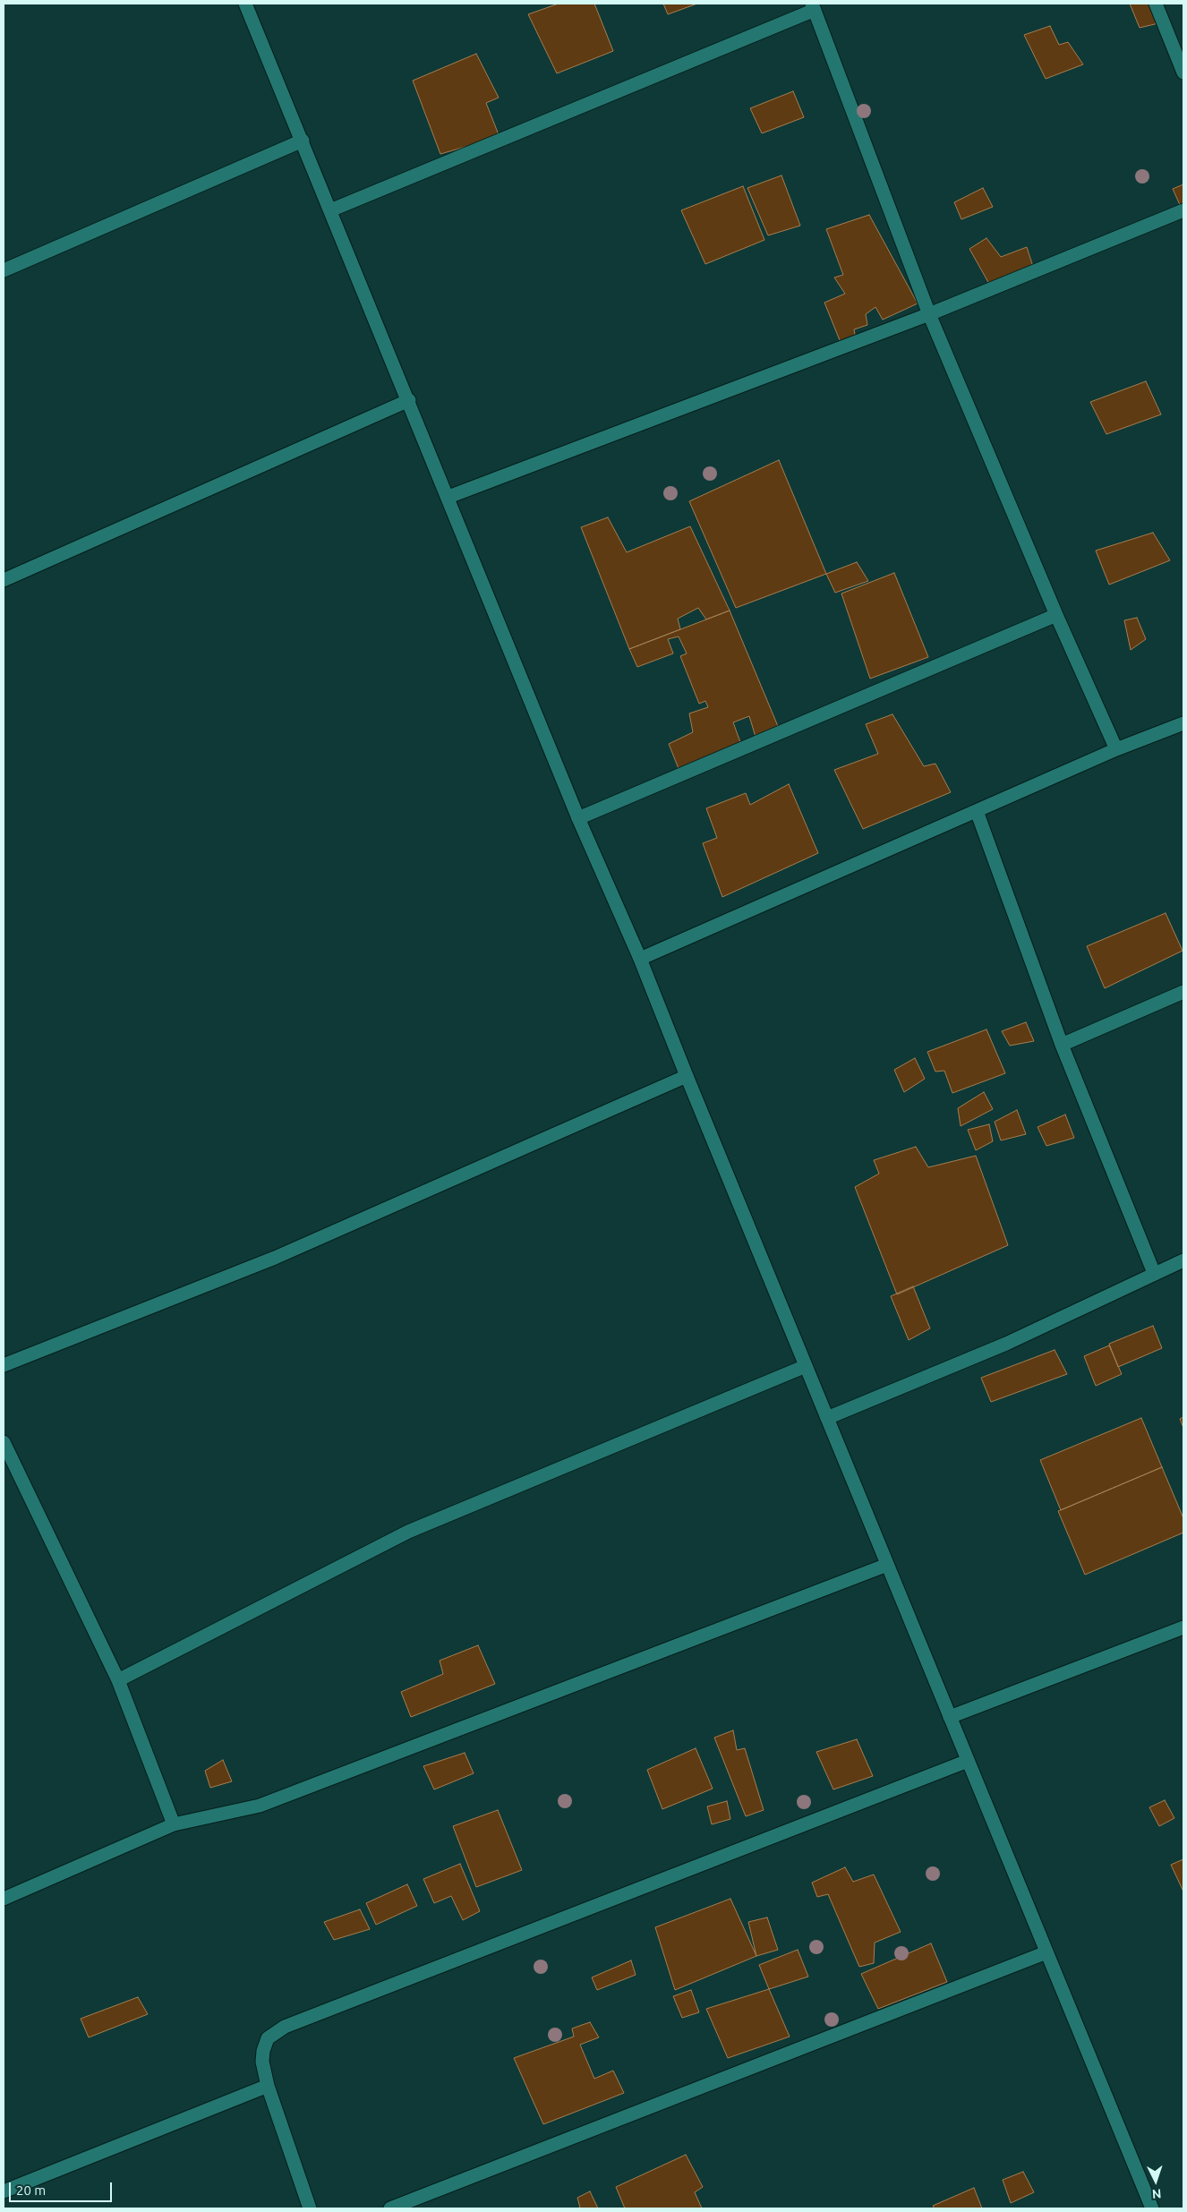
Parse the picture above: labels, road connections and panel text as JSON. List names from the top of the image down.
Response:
{
  "scale_bar": "20 m",
  "north": "bottom"
}
